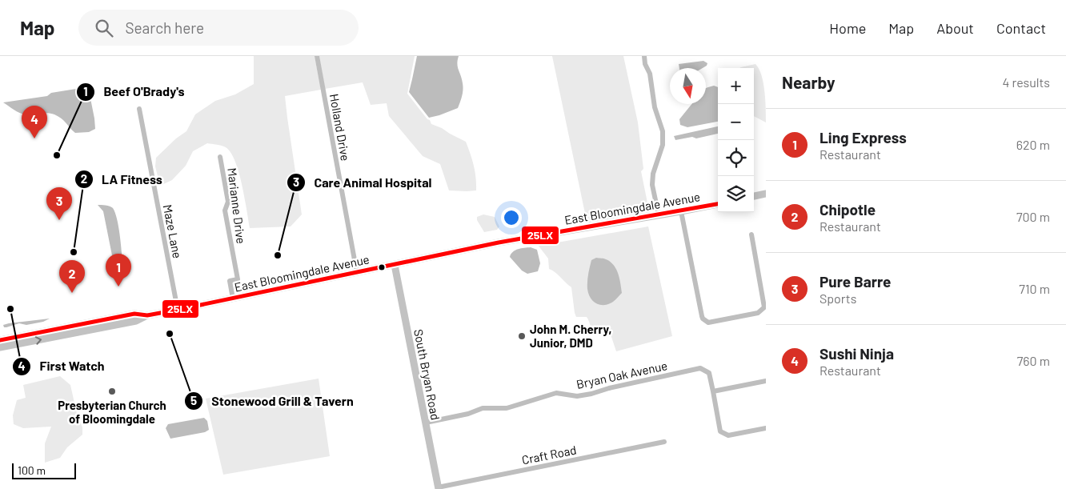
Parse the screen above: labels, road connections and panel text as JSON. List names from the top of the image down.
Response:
{
  "streets": {
    "main road": ["East Bloomingdale Avenue", "South Bryan Road"],
    "street": [
      "Holland Drive",
      "Marianne Drive",
      "Maze Lane",
      "Bryan Oak Avenue",
      "Craft Road"
    ]
  },
  "crossings": [
    ["Holland Drive", "East Bloomingdale Avenue"],
    ["Marianne Drive", "East Bloomingdale Avenue"],
    ["East Bloomingdale Avenue", "Maze Lane"],
    ["East Bloomingdale Avenue", "South Bryan Road"],
    ["South Bryan Road", "Bryan Oak Avenue"],
    ["South Bryan Road", "Craft Road"]
  ],
  "places": [
    "Beef O'Brady's",
    "LA Fitness",
    "Care Animal Hospital",
    "First Watch",
    "Stonewood Grill & Tavern",
    "John M. Cherry, Junior, DMD",
    "Presbyterian Church of Bloomingdale"
  ],
  "lines": ["transit line 25LX"],
  "scale_bar": "100 m",
  "north": "bottom",
  "page": {
    "header": "Map",
    "search": "Search here",
    "nav": [
      "Home",
      "Map",
      "About",
      "Contact"
    ],
    "heading": ["Nearby", "4 results"],
    "map_buttons": ["+", "−"],
    "pins": [
      "4",
      "3",
      "1",
      "2"
    ],
    "list": [
      {
        "mark": "1",
        "name": "Ling Express",
        "note": "Restaurant",
        "value": "620 m"
      },
      {
        "mark": "2",
        "name": "Chipotle",
        "note": "Restaurant",
        "value": "700 m"
      },
      {
        "mark": "3",
        "name": "Pure Barre",
        "note": "Sports",
        "value": "710 m"
      },
      {
        "mark": "4",
        "name": "Sushi Ninja",
        "note": "Restaurant",
        "value": "760 m"
      }
    ],
    "scale": "100 m"
  }
}
